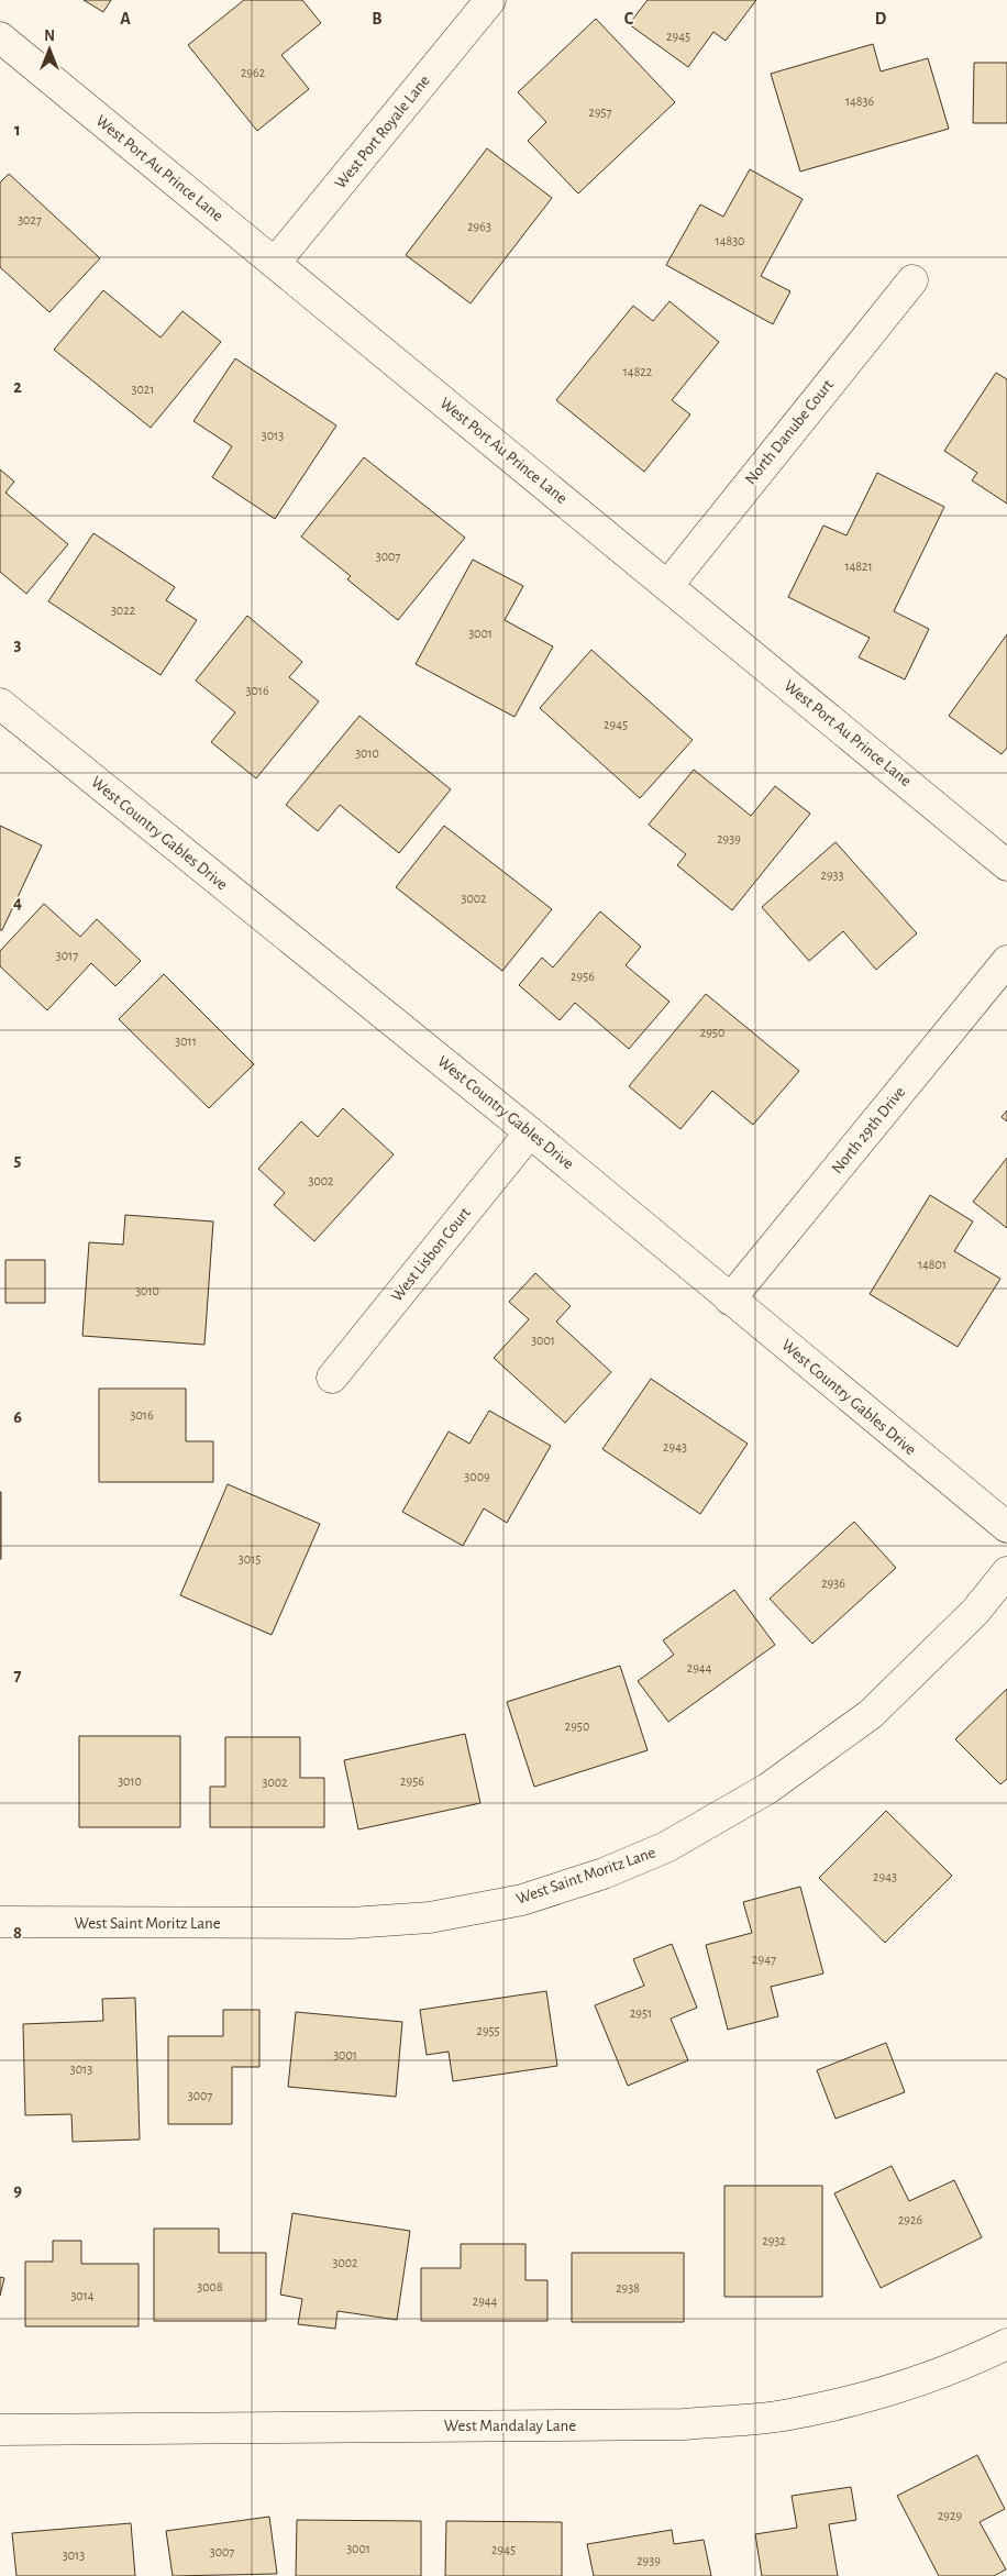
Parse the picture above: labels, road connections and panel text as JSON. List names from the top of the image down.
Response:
{
  "streets": {
    "street": [
      "West Port Royale Lane",
      "West Port Au Prince Lane",
      "North Danube Court",
      "West Country Gables Drive",
      "North 29th Drive",
      "West Lisbon Court",
      "West Saint Moritz Lane",
      "West Mandalay Lane"
    ]
  },
  "crossings": [
    ["West Port Royale Lane", "West Port Au Prince Lane"],
    ["West Port Au Prince Lane", "North Danube Court"],
    ["West Country Gables Drive", "North 29th Drive"],
    ["West Country Gables Drive", "West Lisbon Court"]
  ],
  "house_numbers": [
    "2945",
    "2962",
    "14836",
    "2957",
    "3027",
    "2963",
    "14830",
    "14822",
    "3021",
    "3013",
    "3007",
    "14821",
    "3022",
    "3001",
    "3016",
    "2945",
    "3010",
    "2939",
    "2933",
    "3002",
    "3017",
    "2956",
    "2950",
    "3011",
    "3002",
    "14801",
    "3010",
    "3001",
    "3016",
    "2943",
    "3009",
    "3015",
    "2936",
    "2944",
    "2950",
    "3010",
    "2956",
    "3002",
    "2943",
    "2947",
    "2951",
    "2955",
    "3001",
    "3013",
    "3007",
    "2926",
    "2932",
    "3002",
    "3008",
    "2938",
    "3014",
    "2944",
    "2929",
    "3001",
    "2945",
    "3007",
    "3013",
    "2939"
  ],
  "north": "top",
  "grid": {
    "columns": [
      "A",
      "B",
      "C",
      "D"
    ],
    "rows": [
      "1",
      "2",
      "3",
      "4",
      "5",
      "6",
      "7",
      "8",
      "9"
    ]
  }
}
